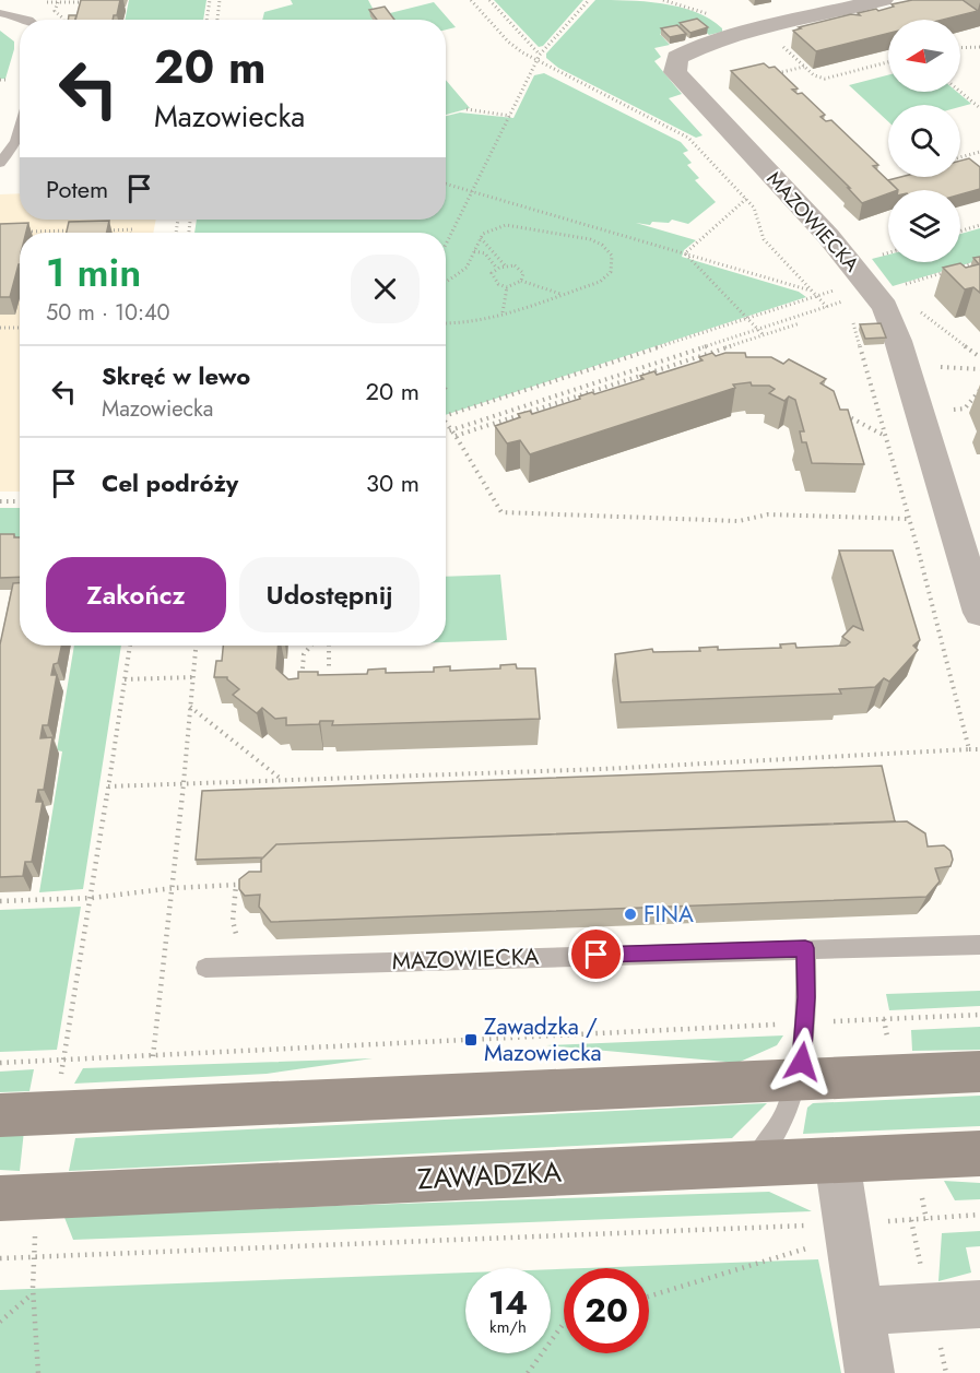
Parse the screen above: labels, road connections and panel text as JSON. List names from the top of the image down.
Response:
{
  "streets": {
    "street": ["MAZOWIECKA", "ZAWADZKA"]
  },
  "places": {
    "other": ["FINA"],
    "transit": ["Zawadzka / Mazowiecka"]
  },
  "north": "left",
  "page": {
    "turn": ["20 m", "Mazowiecka"],
    "then": "Potem",
    "heading": ["1 min", "50 m · 10:40"],
    "list": [
      {
        "name": "Skręć w lewo",
        "note": "Mazowiecka",
        "value": "20 m"
      },
      {
        "name": "Cel podróży",
        "value": "30 m"
      }
    ],
    "buttons": ["Zakończ", "Udostępnij"],
    "speed": "14 km/h",
    "limit": "20"
  }
}
